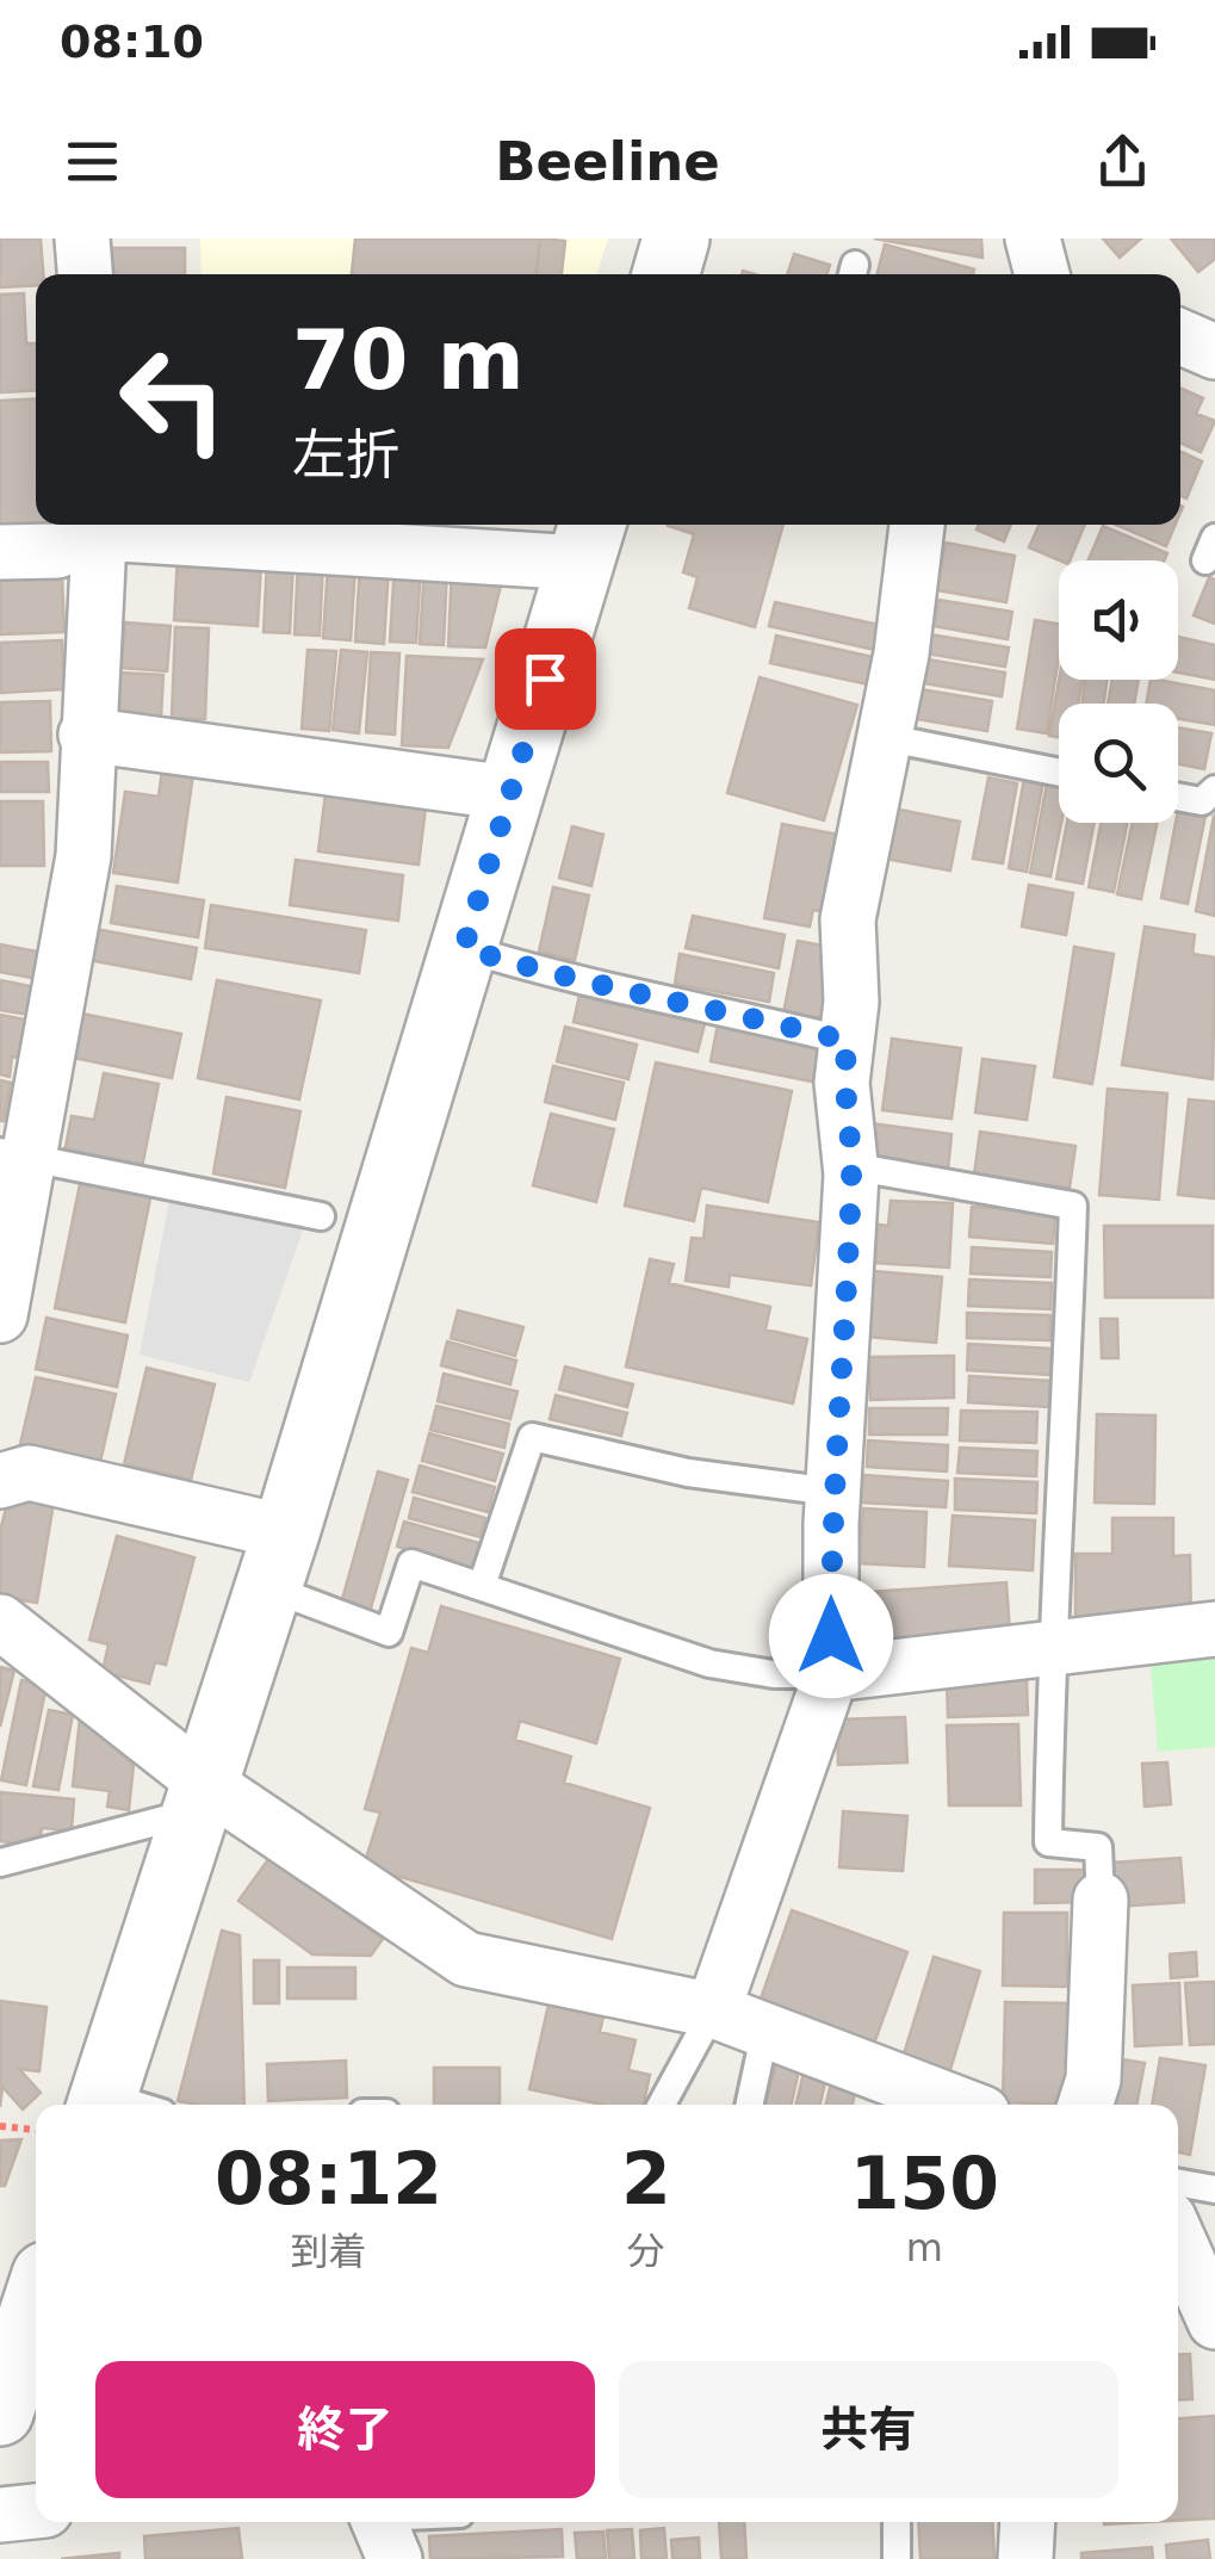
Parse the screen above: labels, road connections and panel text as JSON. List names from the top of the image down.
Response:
{
  "page": {
    "status": "08:10",
    "header": "Beeline",
    "turn": ["70 m", "左折"],
    "eta": [
      "08:12",
      "到着",
      "2",
      "分",
      "150",
      "m"
    ],
    "buttons": ["終了", "共有"]
  }
}
